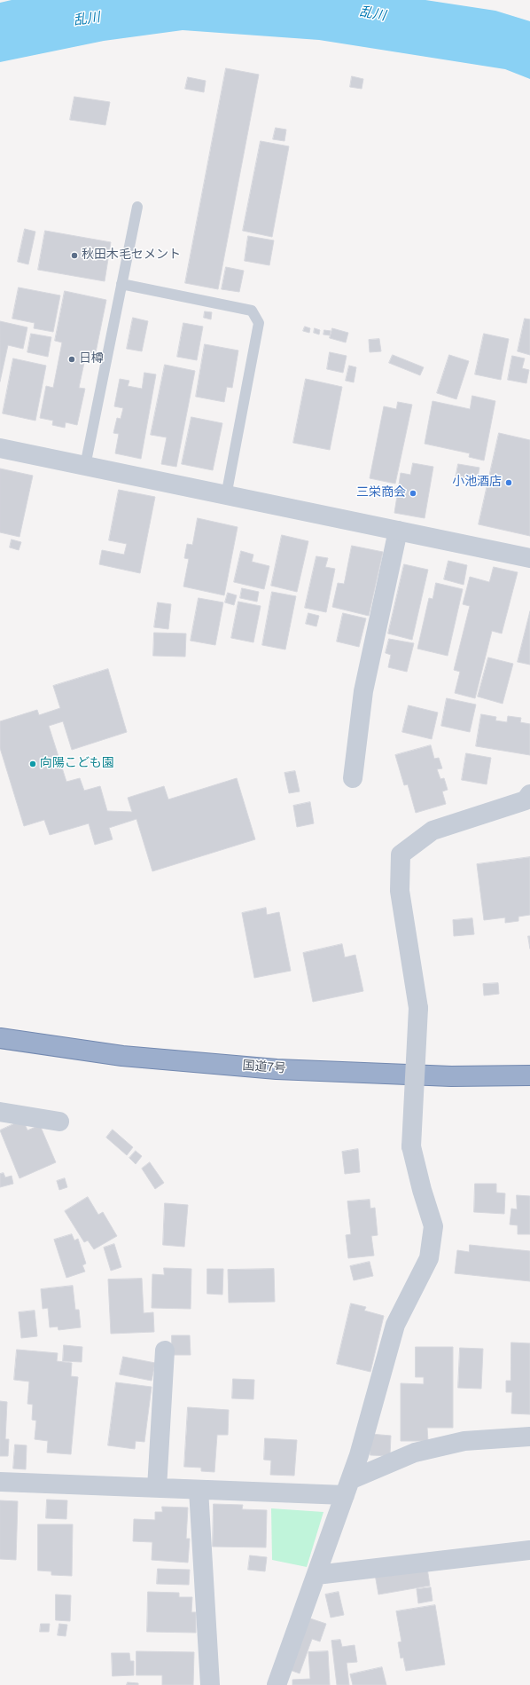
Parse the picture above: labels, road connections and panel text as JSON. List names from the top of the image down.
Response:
{
  "streets": {
    "highway": ["国道7号"]
  },
  "water": ["乱川"],
  "places": [
    "秋田木毛セメント",
    "日樽",
    "小池酒店",
    "三栄商会",
    "向陽こども園"
  ]
}
